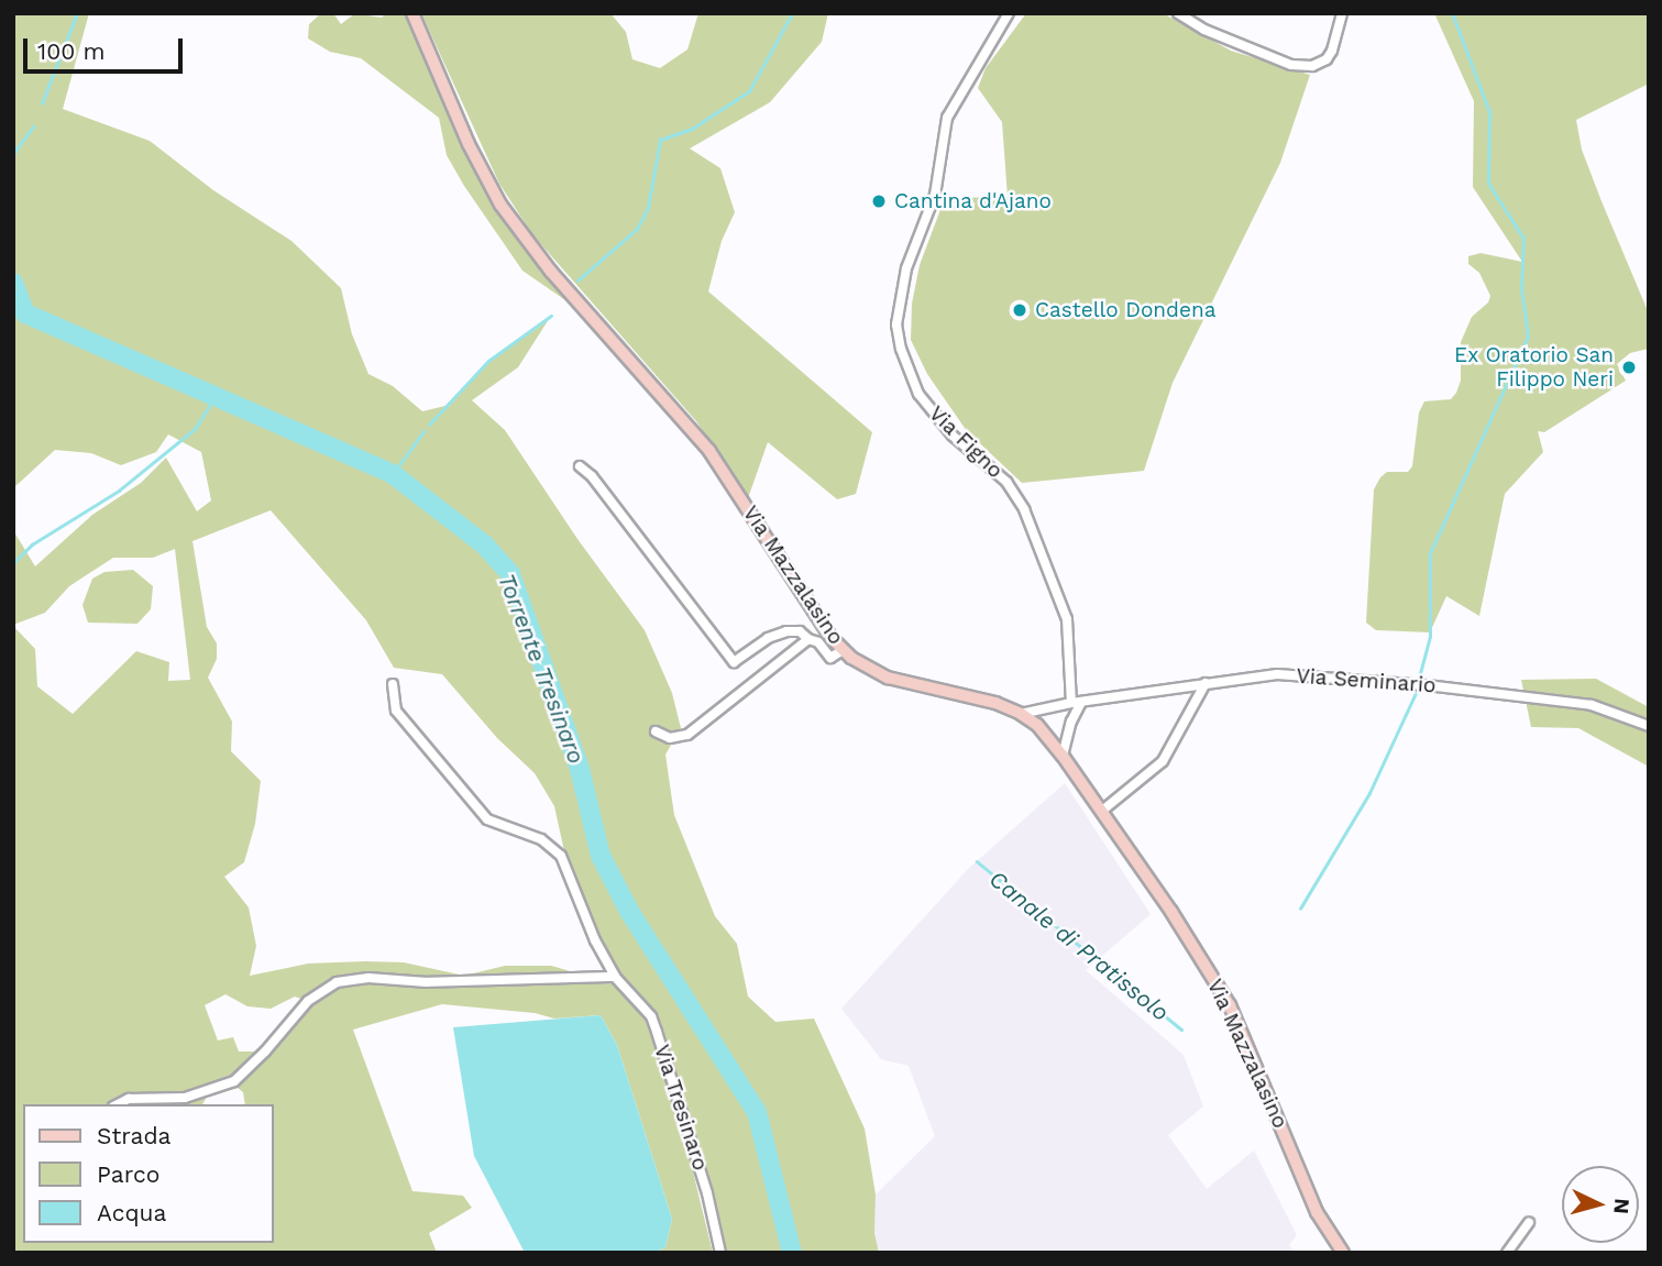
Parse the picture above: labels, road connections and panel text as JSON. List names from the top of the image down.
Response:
{
  "streets": {
    "main road": ["Via Mazzalasino"],
    "street": ["Via Figno", "Via Seminario", "Via Tresinaro"]
  },
  "crossings": [
    ["Via Figno", "Via Seminario"],
    ["Via Mazzalasino", "Via Seminario"]
  ],
  "water": ["Torrente Tresinaro", "Canale di Pratissolo"],
  "places": ["Cantina d'Ajano", "Castello Dondena", "Ex Oratorio San Filippo Neri"],
  "legend": ["Strada", "Parco", "Acqua"],
  "scale_bar": "100 m",
  "north": "right"
}
